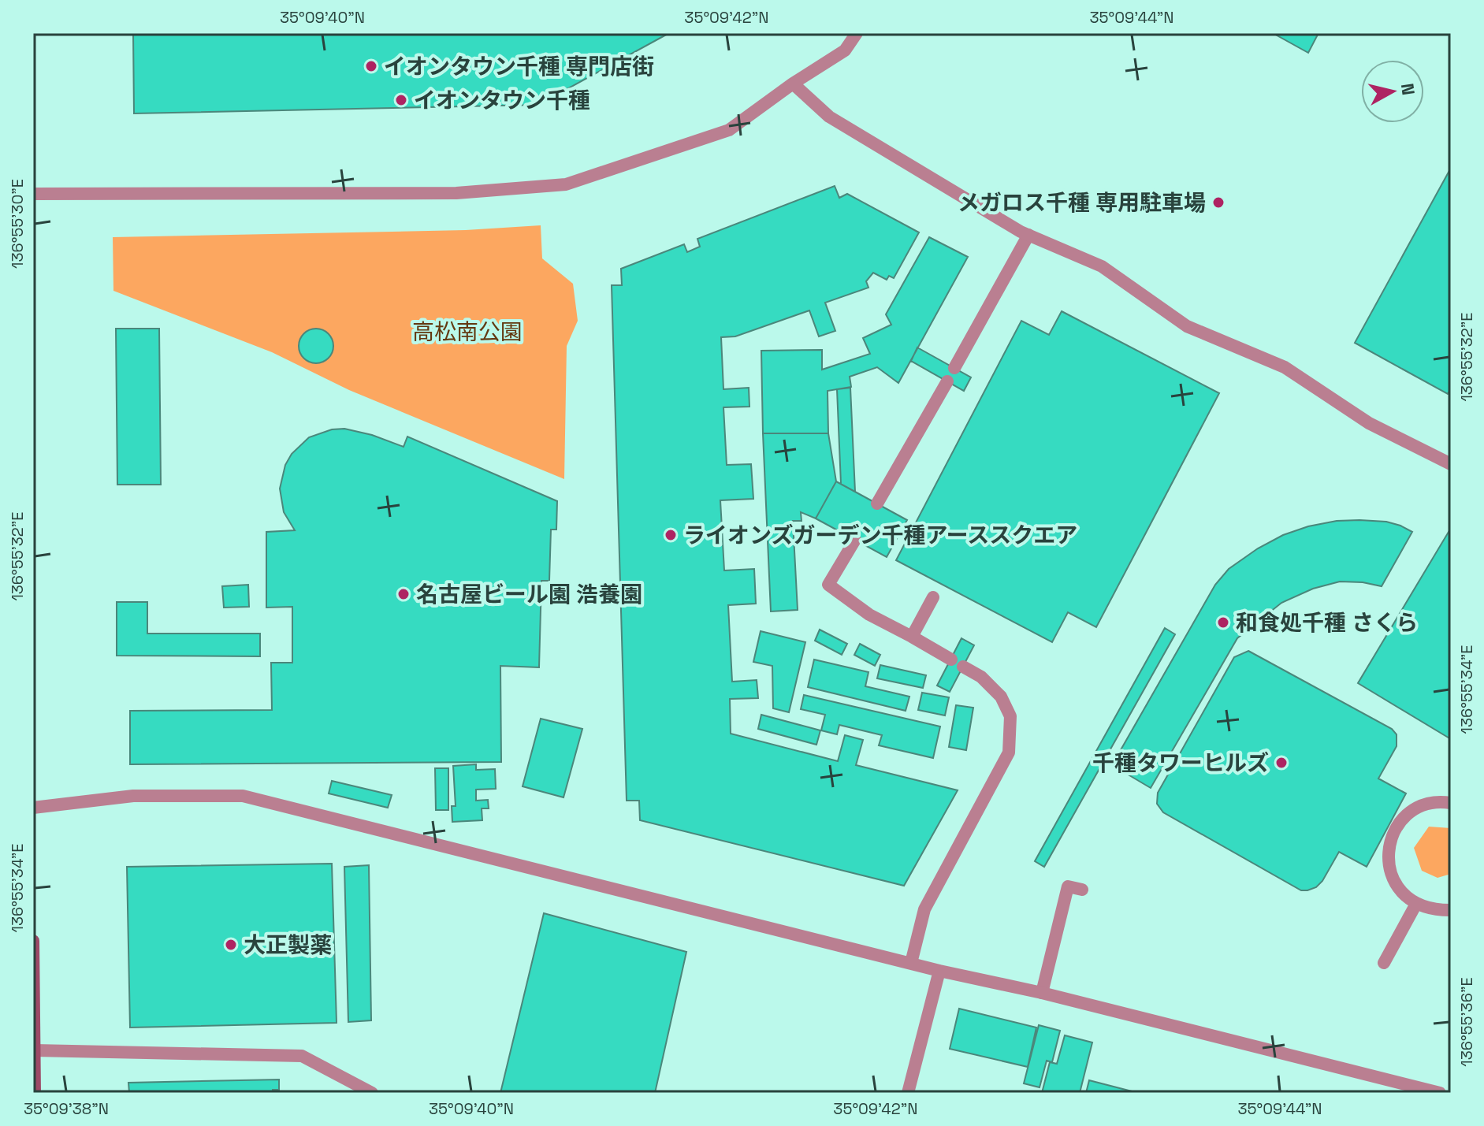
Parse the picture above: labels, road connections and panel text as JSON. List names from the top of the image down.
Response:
{
  "parks": ["高松南公園"],
  "places": [
    "イオンタウン千種 専門店街",
    "イオンタウン千種",
    "メガロス千種 専用駐車場",
    "ライオンズガーデン千種アーススクエア",
    "名古屋ビール園 浩養園",
    "和食処千種 さくら",
    "千種タワーヒルズ",
    "大正製薬"
  ],
  "north": "right",
  "coordinates": [
    "35°09'40\"N",
    "35°09'42\"N",
    "35°09'44\"N",
    "136°55'30\"E",
    "136°55'32\"E",
    "136°55'34\"E",
    "136°55'36\"E",
    "35°09'38\"N"
  ]
}
